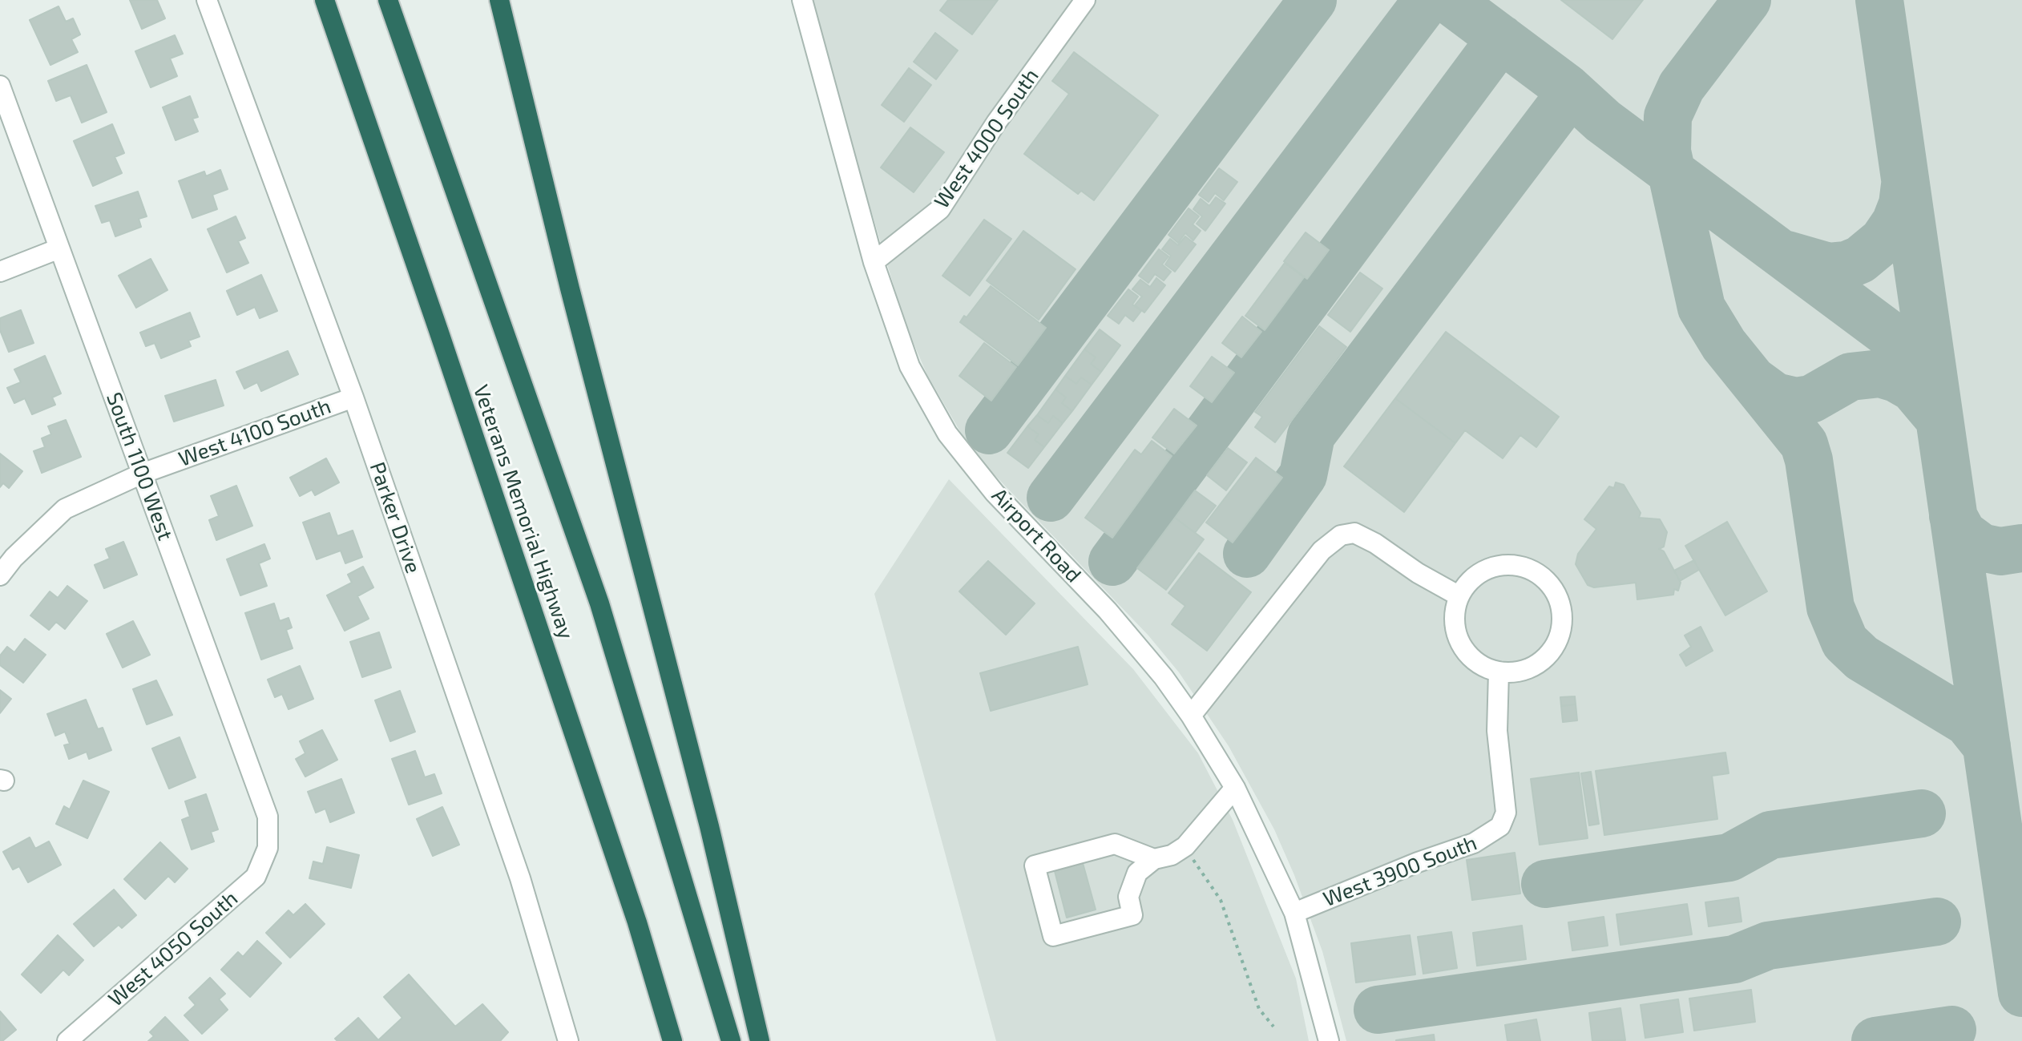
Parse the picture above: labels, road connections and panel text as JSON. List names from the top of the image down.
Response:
{
  "streets": {
    "highway": ["Veterans Memorial Highway"],
    "street": [
      "West 4000 South",
      "West 4100 South",
      "South 1100 West",
      "Parker Drive",
      "Airport Road",
      "West 3900 South",
      "West 4050 South"
    ]
  },
  "crossings": [
    ["West 4000 South", "Airport Road"],
    ["West 4100 South", "South 1100 West"],
    ["West 4100 South", "Parker Drive"],
    ["South 1100 West", "West 4050 South"],
    ["Airport Road", "West 3900 South"]
  ]
}
